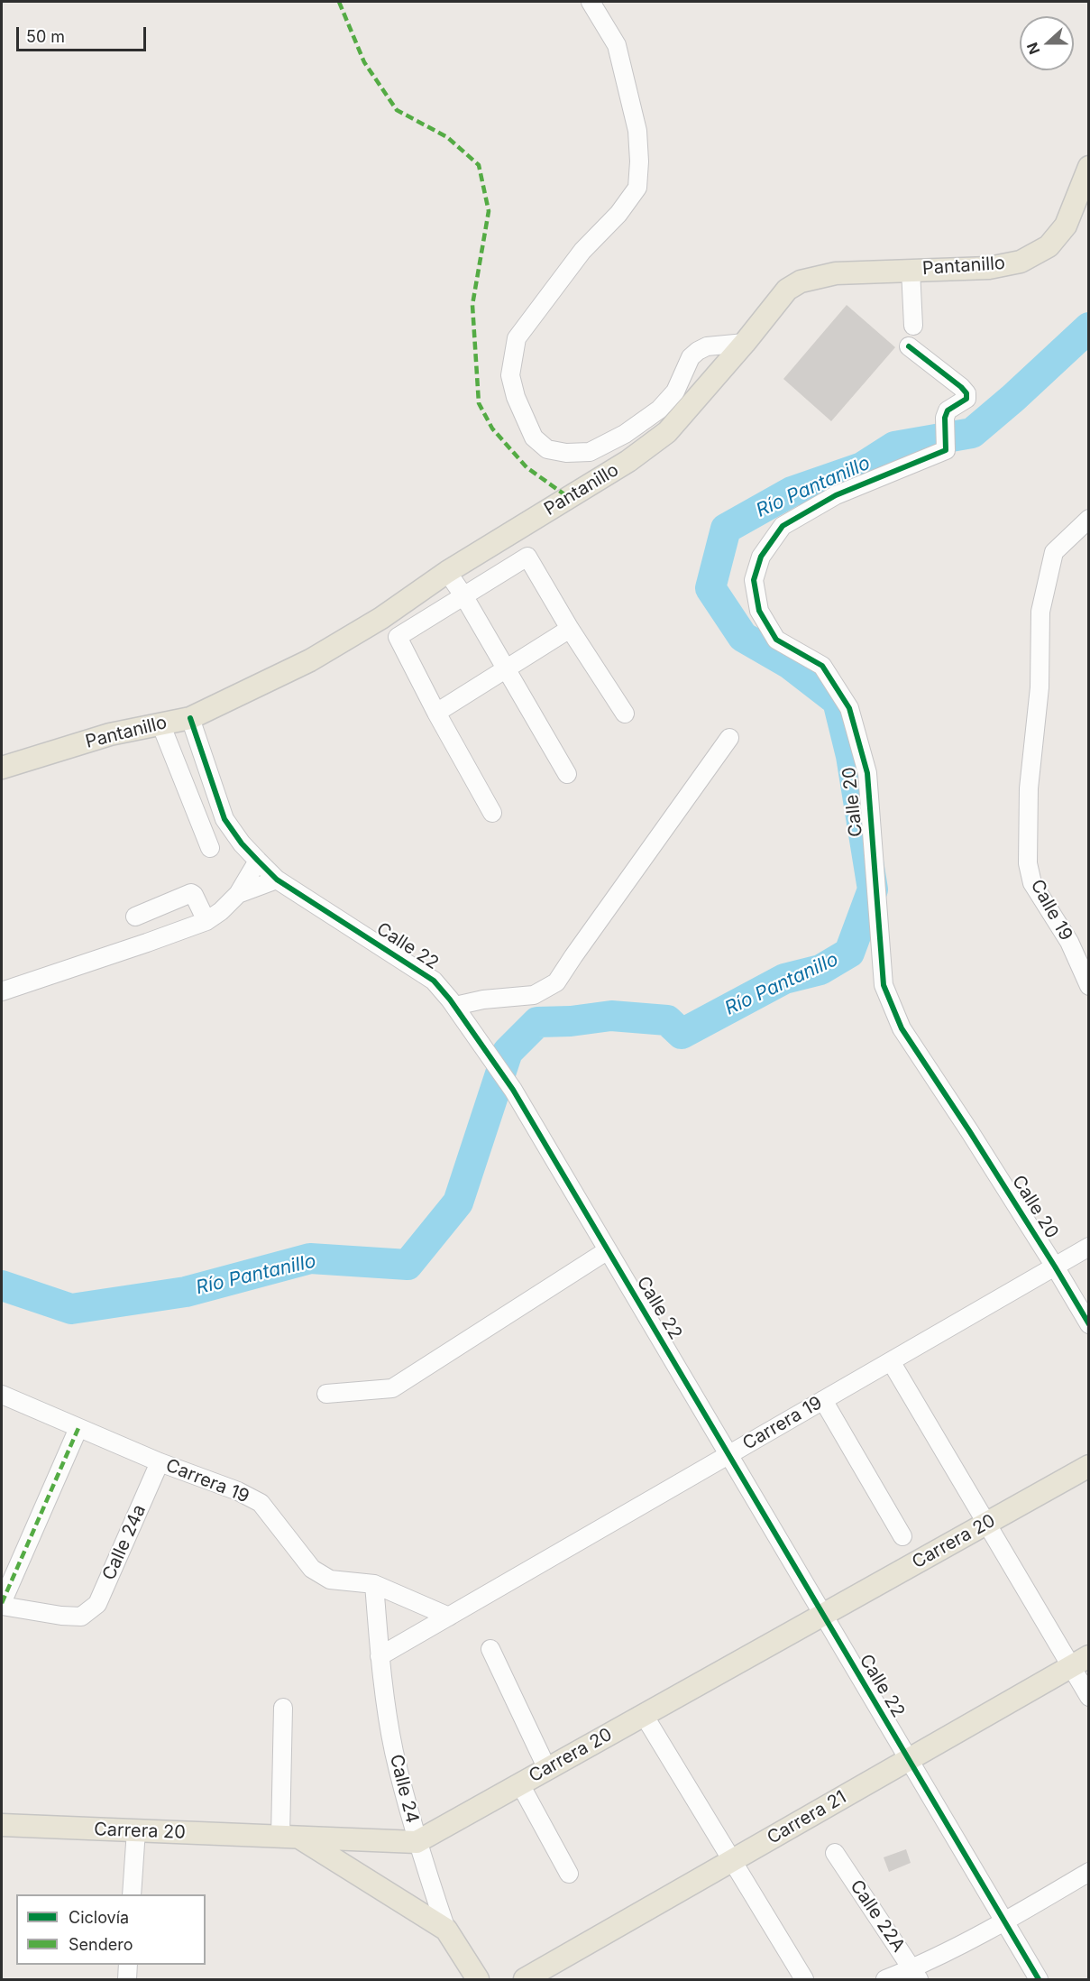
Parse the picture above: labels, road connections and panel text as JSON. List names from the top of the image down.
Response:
{
  "streets": {
    "main road": [
      "Pantanillo",
      "Carrera 20",
      "Calle 24",
      "Carrera 21"
    ],
    "street": [
      "Calle 20",
      "Calle 19",
      "Calle 22",
      "Carrera 19",
      "Calle 24a",
      "Calle 22A"
    ]
  },
  "crossings": [
    ["Pantanillo", "Calle 22"],
    ["Calle 20", "Carrera 19"],
    ["Calle 22", "Carrera 19"],
    ["Calle 22", "Carrera 20"],
    ["Calle 22", "Carrera 21"],
    ["Carrera 19", "Calle 24a"],
    ["Carrera 19", "Calle 24"],
    ["Carrera 20", "Calle 24"]
  ],
  "water": ["Río Pantanillo"],
  "legend": ["Ciclovía", "Sendero"],
  "scale_bar": "50 m",
  "north": "left"
}
